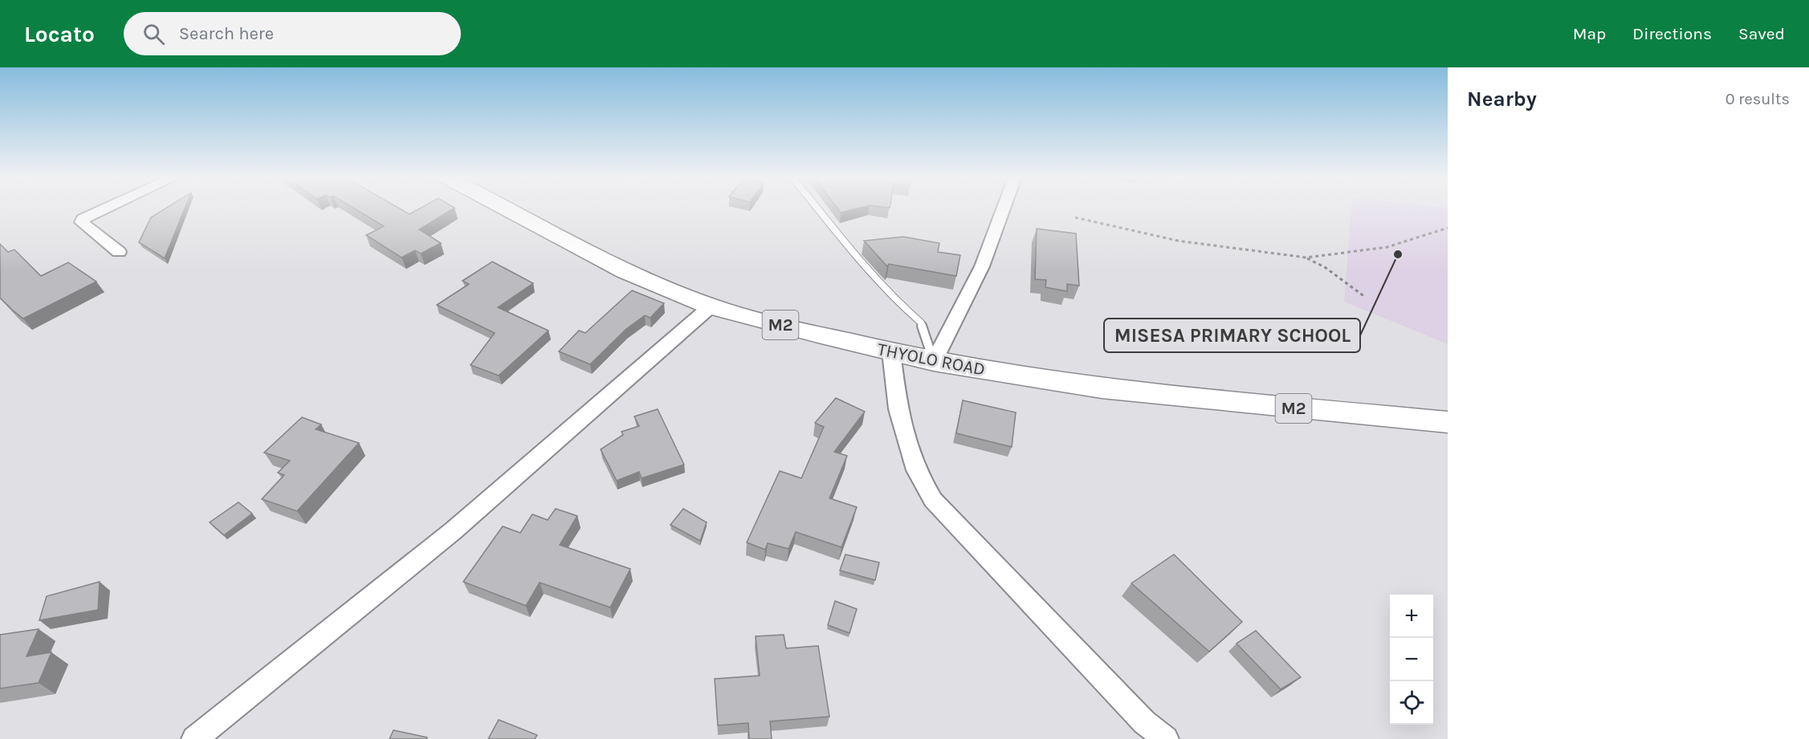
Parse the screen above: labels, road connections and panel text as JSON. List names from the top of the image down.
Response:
{
  "streets": {
    "highway": ["M2", "THYOLO ROAD"]
  },
  "places": ["MISESA PRIMARY SCHOOL"],
  "page": {
    "header": "Locato",
    "search": "Search here",
    "nav": ["Map", "Directions", "Saved"],
    "heading": ["Nearby", "0 results"],
    "map_buttons": ["+", "−"]
  }
}
